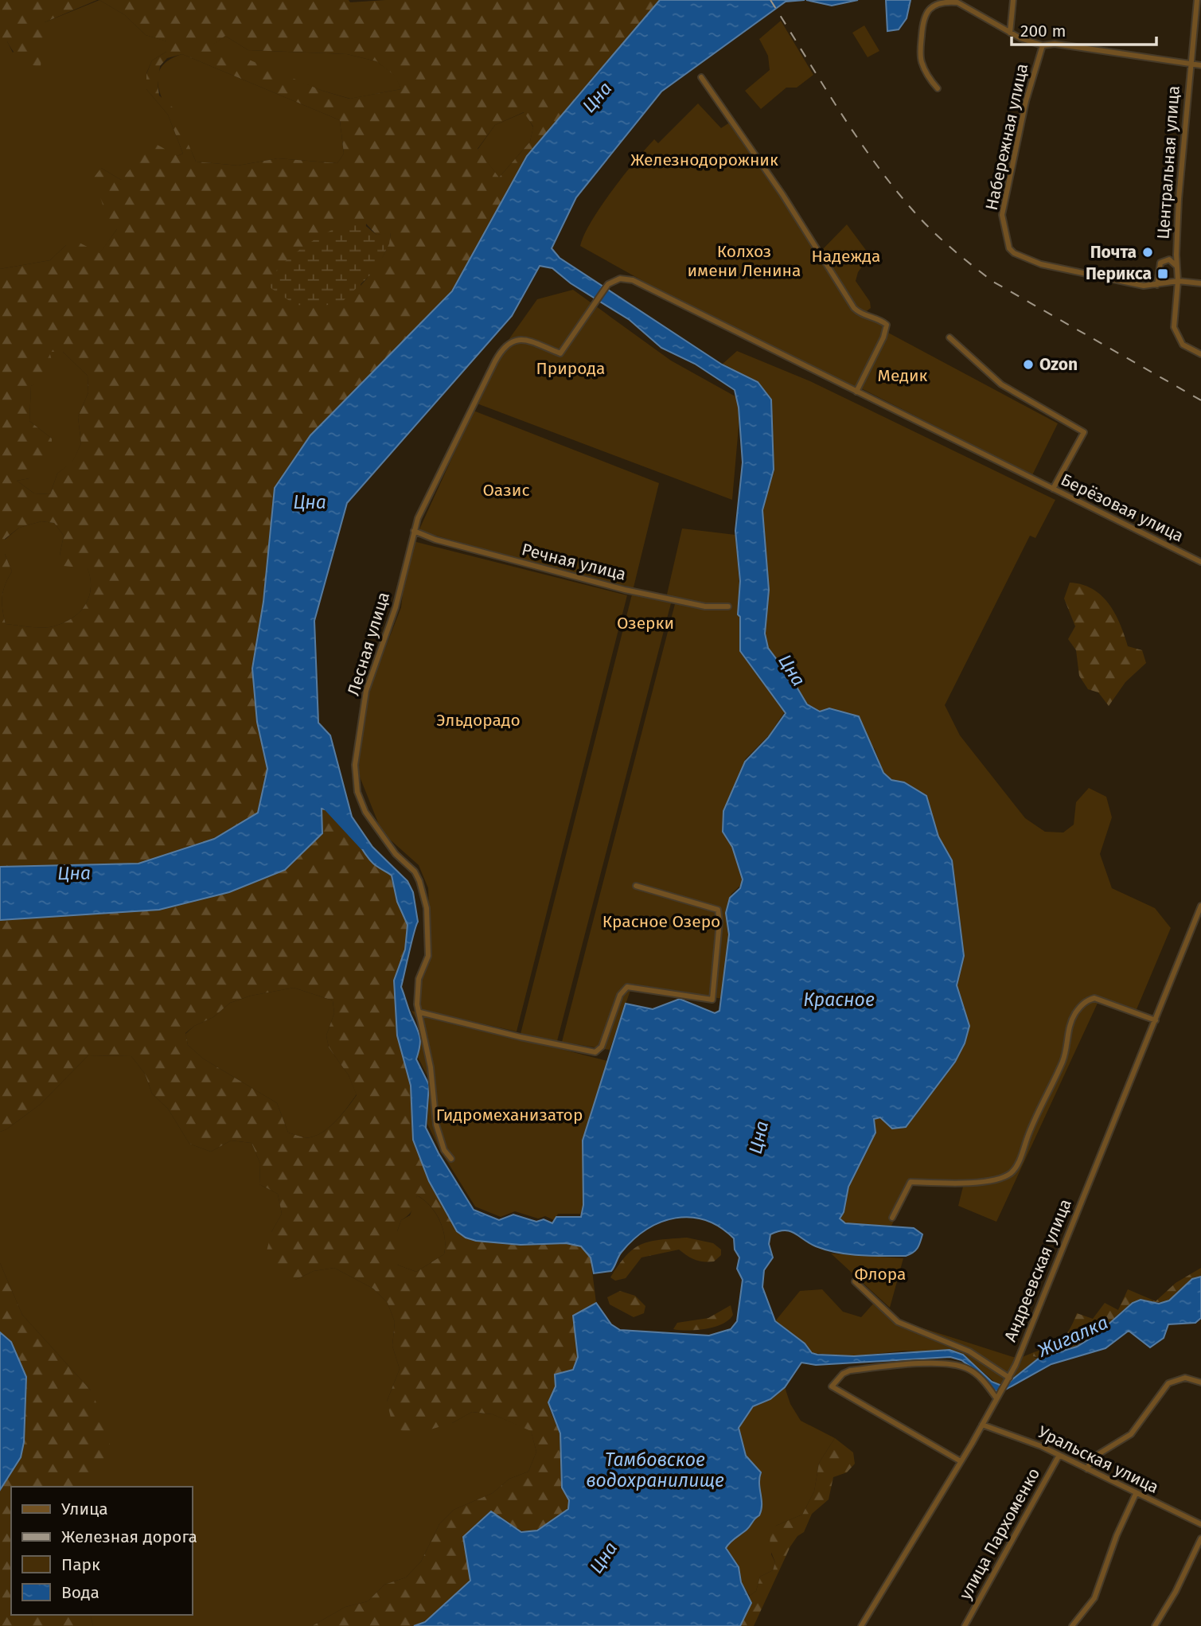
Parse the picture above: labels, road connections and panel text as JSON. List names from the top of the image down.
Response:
{
  "streets": {
    "street": [
      "Набережная улица",
      "Центральная улица",
      "Берёзовая улица",
      "Речная улица",
      "Лесная улица",
      "Андреевская улица",
      "Уральская улица",
      "улица Пархоменко"
    ]
  },
  "crossings": [
    ["Берёзовая улица", "Лесная улица"],
    ["Речная улица", "Лесная улица"],
    ["Андреевская улица", "Уральская улица"],
    ["Уральская улица", "улица Пархоменко"]
  ],
  "water": [
    "Цна",
    "Красное",
    "Жигалка",
    "Тамбовское водохранилище"
  ],
  "parks": [
    "Железнодорожник",
    "Колхоз имени Ленина",
    "Надежда",
    "Природа",
    "Медик",
    "Оазис",
    "Озерки",
    "Эльдорадо",
    "Красное Озеро",
    "Гидромеханизатор",
    "Флора"
  ],
  "places": {
    "other": ["Почта", "Ozon"],
    "transit": ["Перикса"]
  },
  "legend": [
    "Улица",
    "Железная дорога",
    "Парк",
    "Вода"
  ],
  "scale_bar": "200 m"
}
